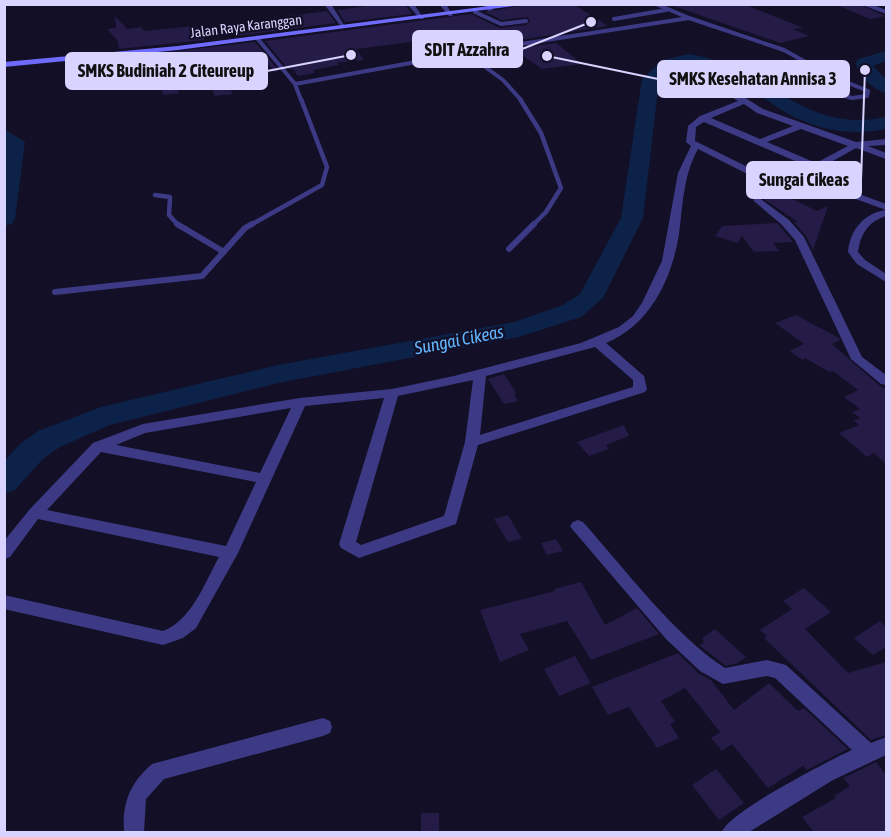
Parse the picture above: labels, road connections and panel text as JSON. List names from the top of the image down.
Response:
{
  "streets": {
    "street": ["Jalan Raya Karanggan"]
  },
  "water": ["Sungai Cikeas"],
  "places": [
    "SDIT Azzahra",
    "SMKS Budiniah 2 Citeureup",
    "SMKS Kesehatan Annisa 3",
    "Sungai Cikeas"
  ]
}
